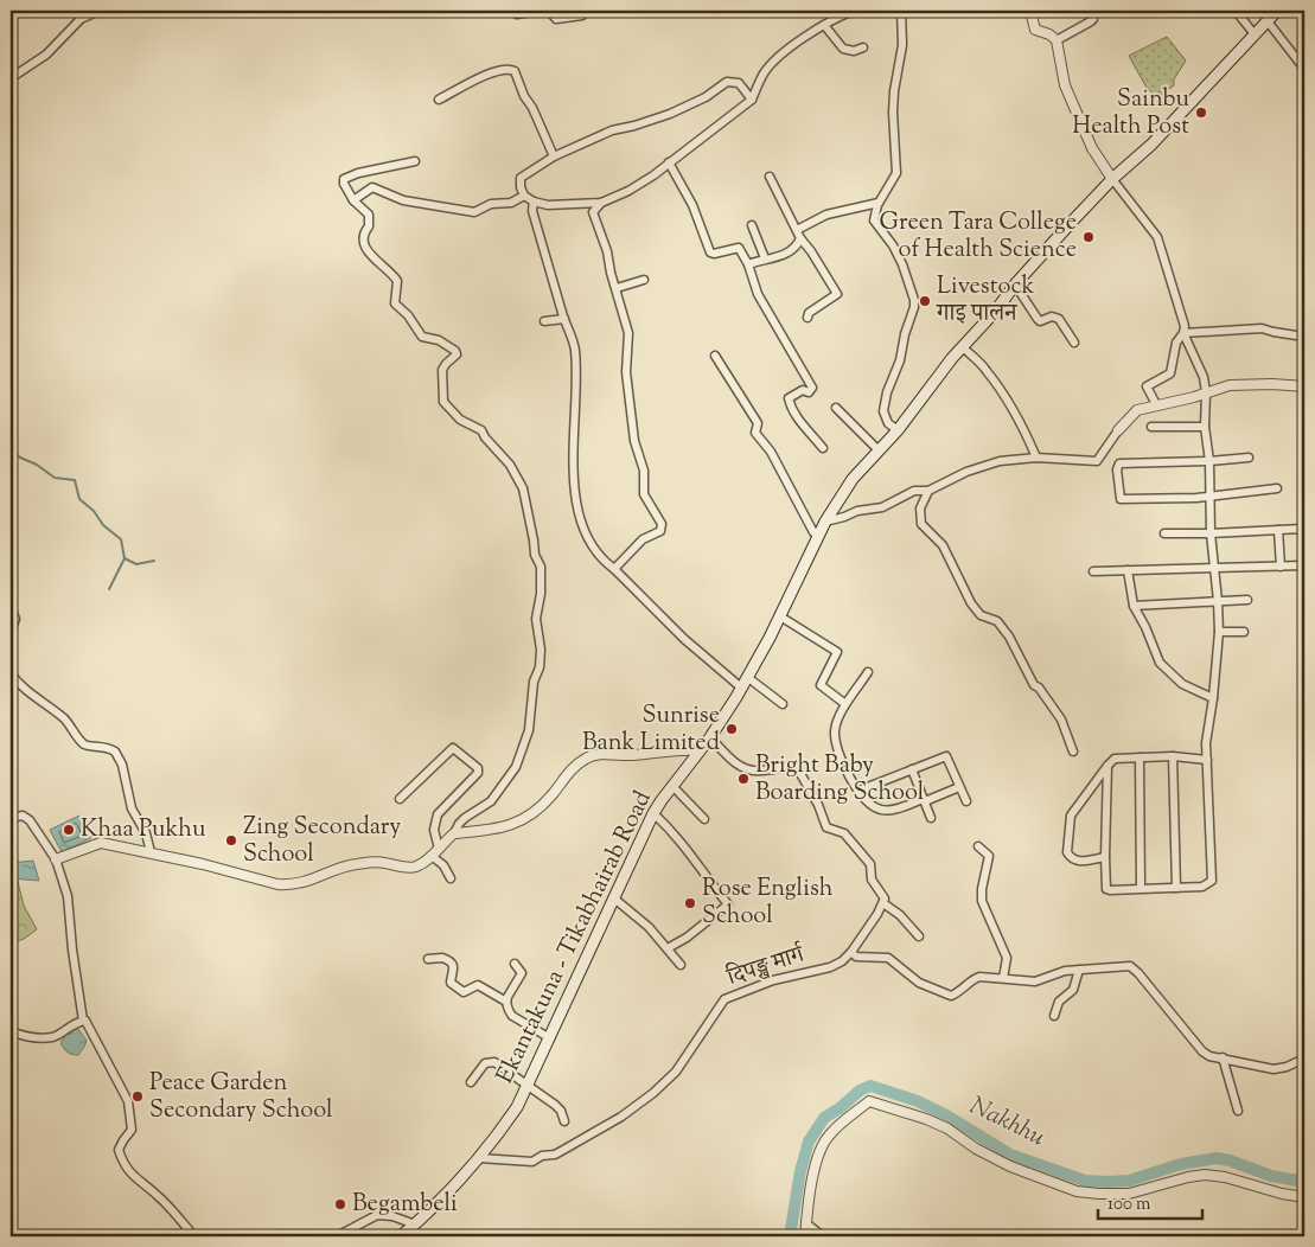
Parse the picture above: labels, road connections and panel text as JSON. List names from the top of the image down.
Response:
{
  "streets": {
    "main road": ["Ekantakuna - Tikabhairab Road"],
    "street": ["दिपङ्ख मार्ग"]
  },
  "crossings": [
    ["Ekantakuna - Tikabhairab Road", "दिपङ्ख मार्ग"]
  ],
  "water": ["Nakhhu"],
  "places": [
    "Sainbu Health Post",
    "Green Tara College of Health Science",
    "Livestock गाइ पालन",
    "Sunrise Bank Limited",
    "Bright Baby Boarding School",
    "Khaa Pukhu",
    "Zing Secondary School",
    "Rose English School",
    "Peace Garden Secondary School",
    "Begambeli"
  ],
  "scale_bar": "100 m"
}
